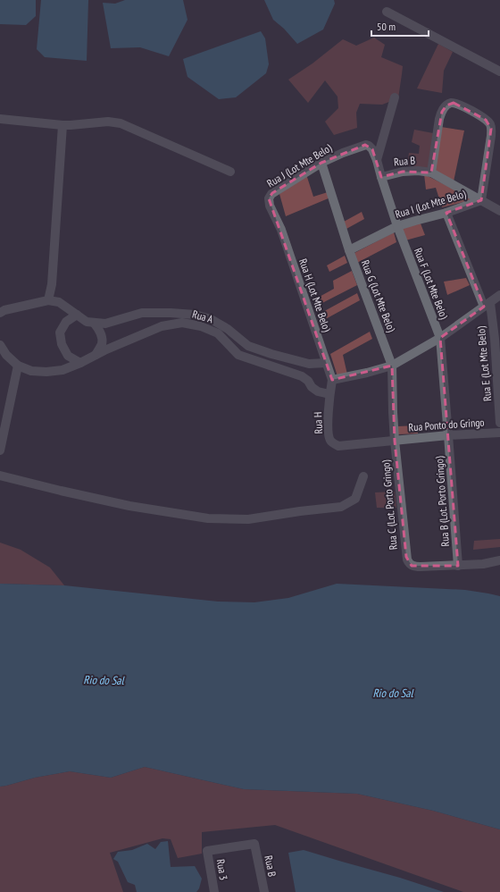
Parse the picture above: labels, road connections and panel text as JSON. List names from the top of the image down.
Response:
{
  "streets": {
    "street": [
      "Rua B",
      "Rua J (Lot Mte Belo)",
      "Rua I (Lot Mte Belo)",
      "Rua F (Lot Mte Belo)",
      "Rua H (Lot Mte Belo)",
      "Rua G (Lot Mte Belo)",
      "Rua A",
      "Rua E (Lot Mte Belo)",
      "Rua H",
      "Rua Ponto do Gringo",
      "Rua B (Lot. Porto Gringo)",
      "Rua C (Lot. Porto Gringo)",
      "Rua 3"
    ]
  },
  "crossings": [
    ["Rua B", "Rua F (Lot Mte Belo)"],
    ["Rua B", "Rua 3"],
    ["Rua J (Lot Mte Belo)", "Rua F (Lot Mte Belo)"],
    ["Rua J (Lot Mte Belo)", "Rua H (Lot Mte Belo)"],
    ["Rua J (Lot Mte Belo)", "Rua G (Lot Mte Belo)"],
    ["Rua I (Lot Mte Belo)", "Rua F (Lot Mte Belo)"],
    ["Rua I (Lot Mte Belo)", "Rua G (Lot Mte Belo)"],
    ["Rua I (Lot Mte Belo)", "Rua E (Lot Mte Belo)"],
    ["Rua F (Lot Mte Belo)", "Rua Ponto do Gringo"],
    ["Rua F (Lot Mte Belo)", "Rua B (Lot. Porto Gringo)"],
    ["Rua H (Lot Mte Belo)", "Rua A"],
    ["Rua G (Lot Mte Belo)", "Rua Ponto do Gringo"],
    ["Rua G (Lot Mte Belo)", "Rua C (Lot. Porto Gringo)"],
    ["Rua A", "Rua H"],
    ["Rua H", "Rua Ponto do Gringo"],
    ["Rua Ponto do Gringo", "Rua B (Lot. Porto Gringo)"],
    ["Rua Ponto do Gringo", "Rua C (Lot. Porto Gringo)"],
    ["Rua B (Lot. Porto Gringo)", "Rua C (Lot. Porto Gringo)"]
  ],
  "water": ["Rio do Sal"],
  "scale_bar": "50 m"
}
